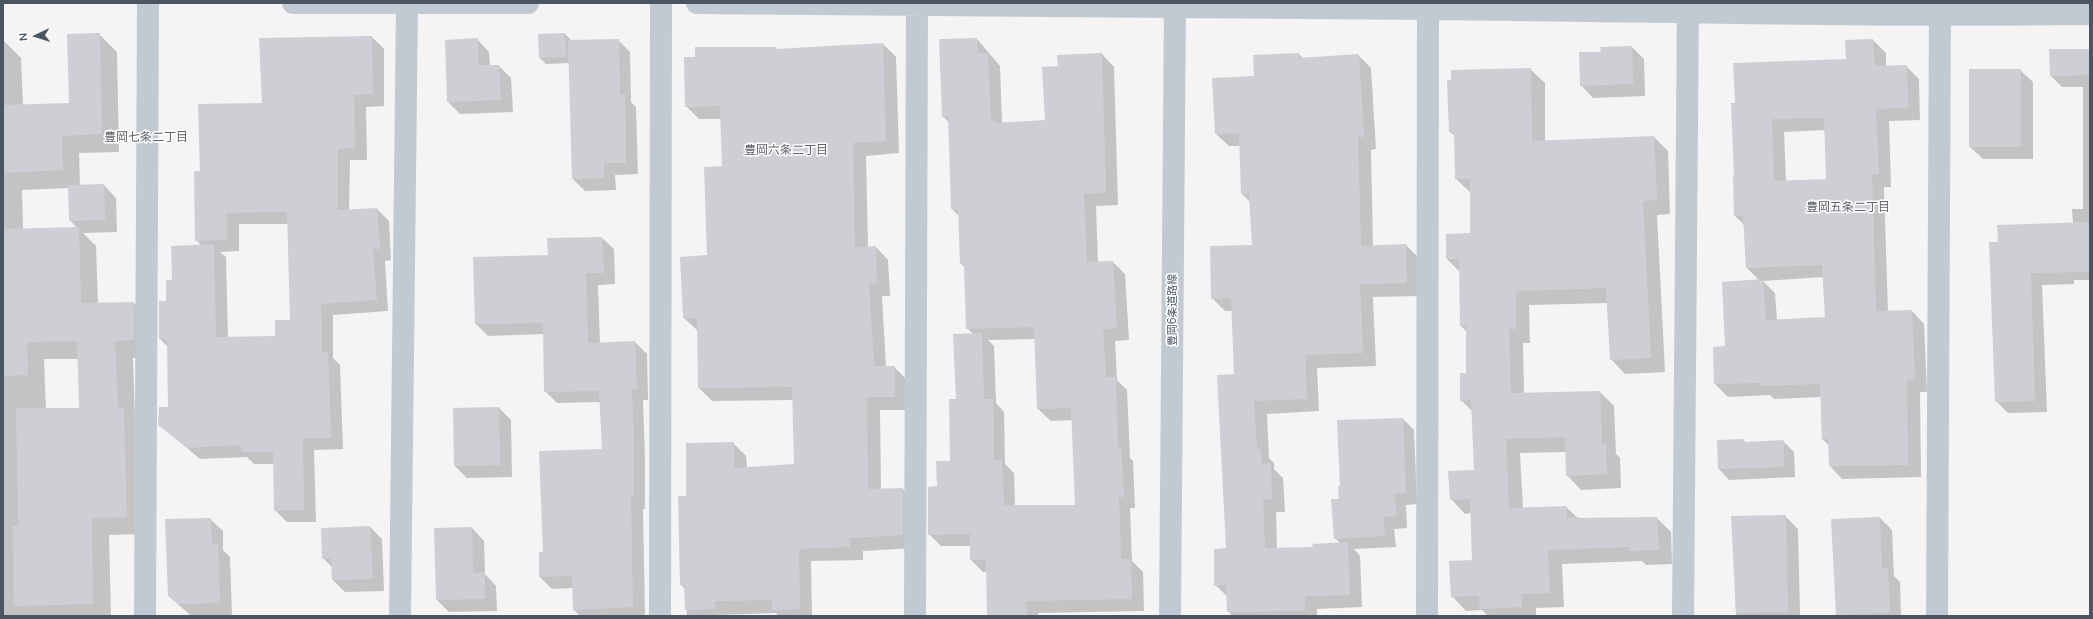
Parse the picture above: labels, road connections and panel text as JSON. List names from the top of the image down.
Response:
{
  "streets": {
    "street": ["豊岡6条道路線"]
  },
  "districts": ["豊岡七条二丁目", "豊岡六条二丁目", "豊岡五条二丁目"],
  "north": "left"
}
